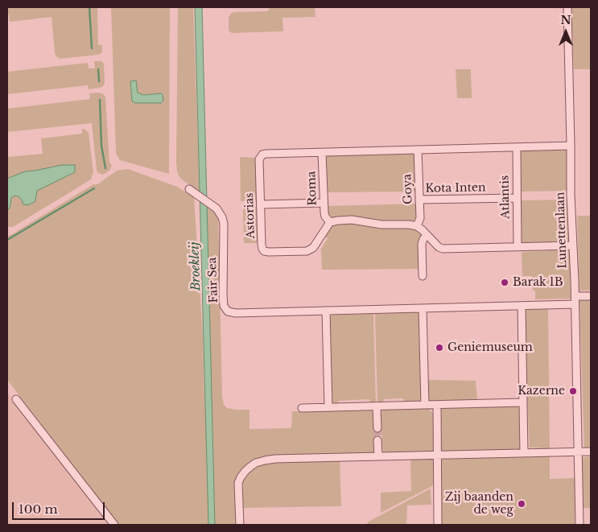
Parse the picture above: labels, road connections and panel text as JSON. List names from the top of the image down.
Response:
{
  "streets": {
    "street": [
      "Roma",
      "Kota Inten",
      "Goya",
      "Atlantis",
      "Astorias",
      "Lunettenlaan",
      "Fair Sea"
    ]
  },
  "crossings": [
    ["Roma", "Astorias"],
    ["Kota Inten", "Goya"],
    ["Kota Inten", "Atlantis"],
    ["Goya", "Astorias"],
    ["Atlantis", "Astorias"],
    ["Astorias", "Lunettenlaan"]
  ],
  "water": ["Broekleij"],
  "places": [
    "Barak 1B",
    "Geniemuseum",
    "Kazerne",
    "Zij baanden de weg"
  ],
  "scale_bar": "100 m",
  "north": "top"
}
